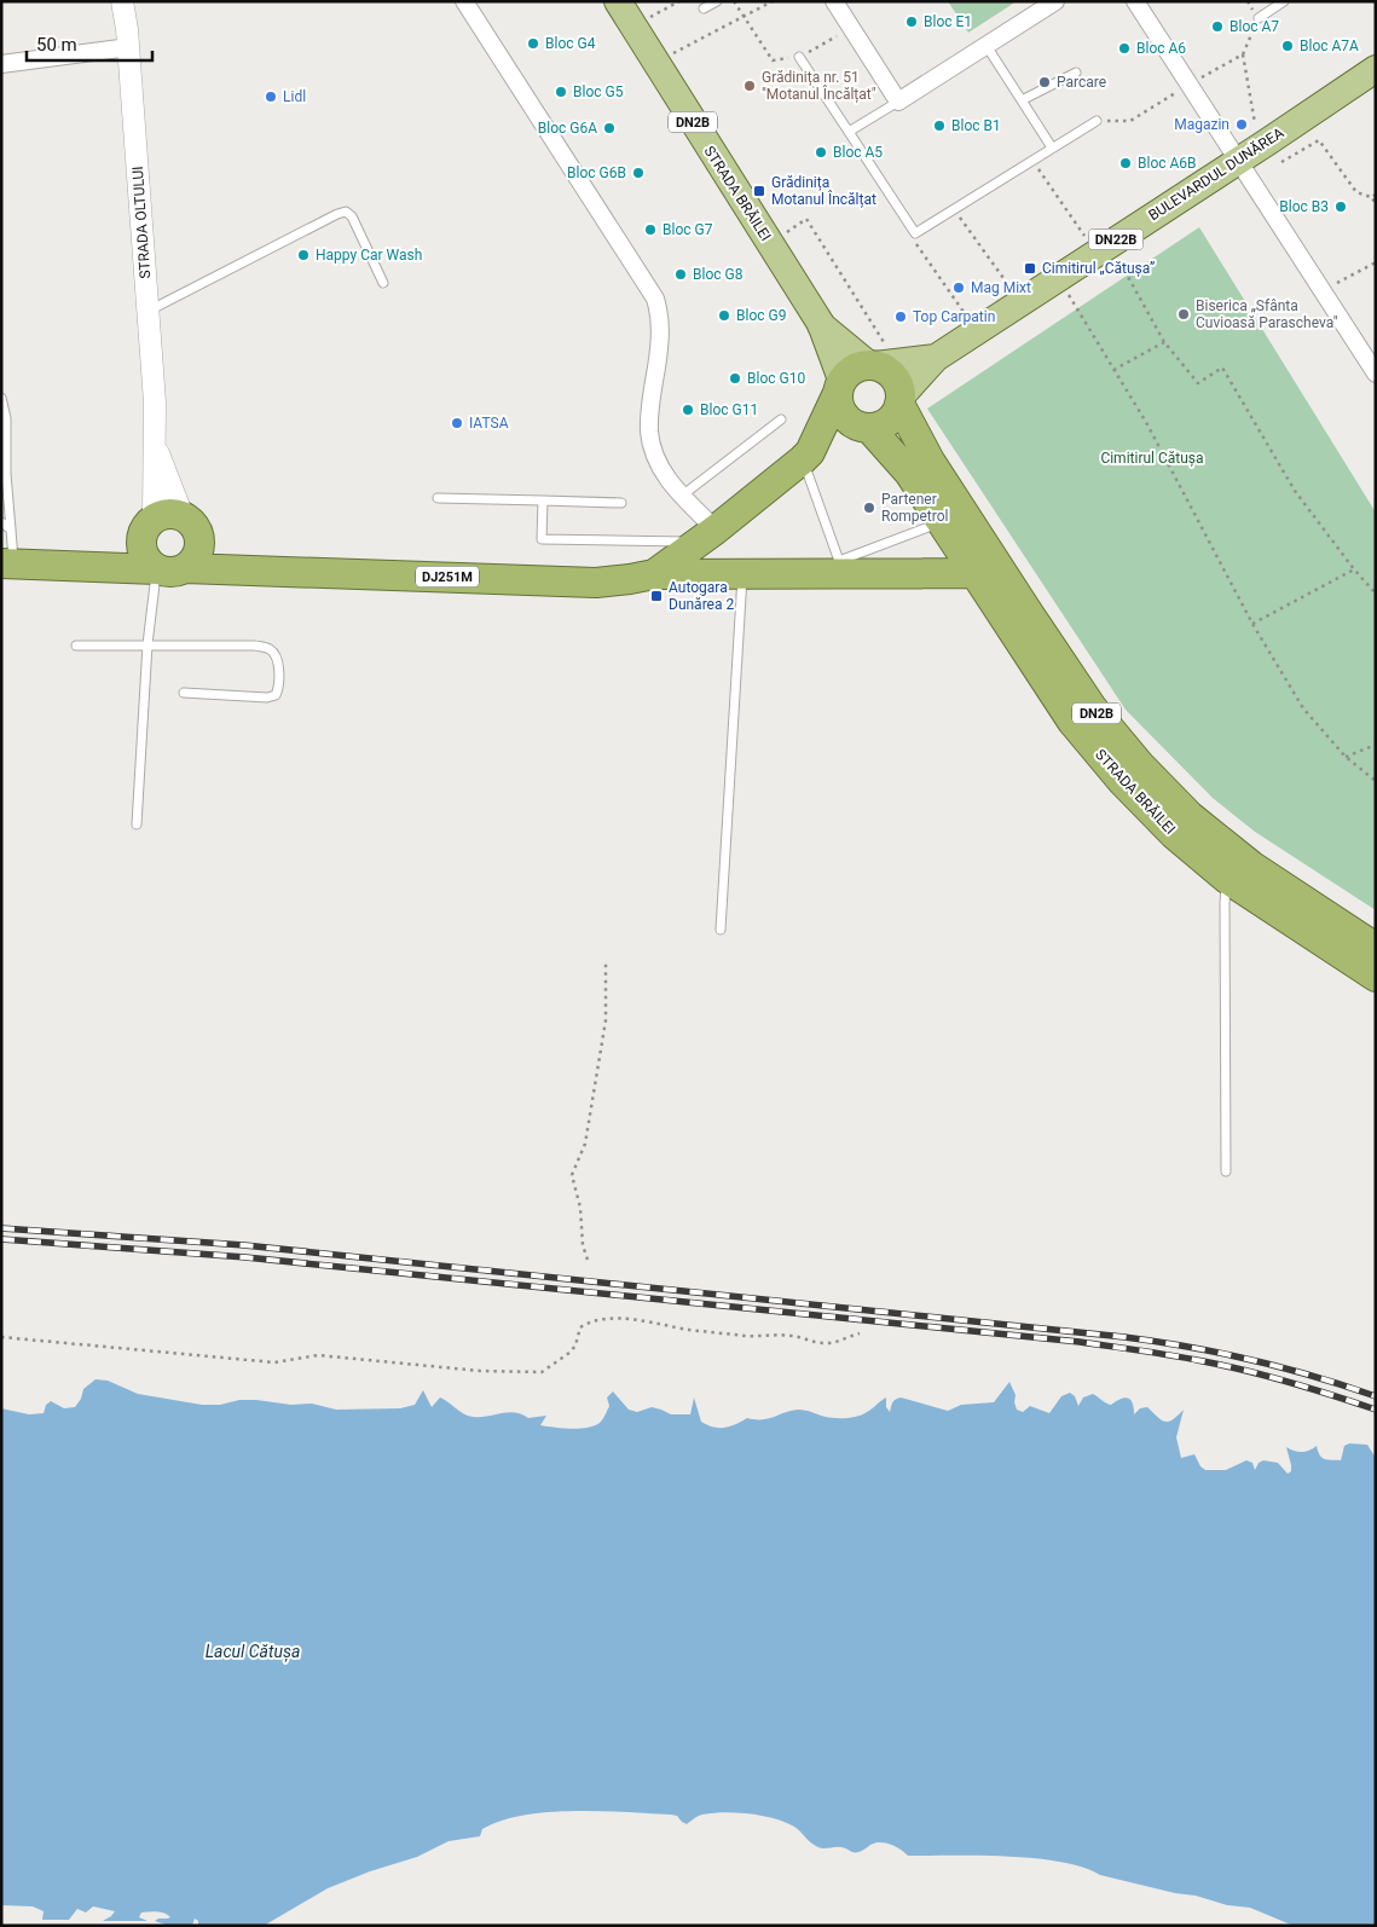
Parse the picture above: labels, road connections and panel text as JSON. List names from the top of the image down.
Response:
{
  "streets": {
    "highway": ["DN2B", "STRADA BRĂILEI", "DJ251M"],
    "main road": ["BULEVARDUL DUNĂREA", "DN22B"],
    "street": ["STRADA OLTULUI"]
  },
  "crossings": [
    ["BULEVARDUL DUNĂREA", "STRADA BRĂILEI"],
    ["BULEVARDUL DUNĂREA", "DJ251M"],
    ["STRADA BRĂILEI", "DJ251M"],
    ["STRADA OLTULUI", "DJ251M"]
  ],
  "water": ["Lacul Cătușa"],
  "parks": ["Cimitirul Cătușa"],
  "places": {
    "other": [
      "Bloc E1",
      "Bloc A7",
      "Bloc G4",
      "Bloc A7A",
      "Bloc A6",
      "Parcare",
      "Grădinița nr. 51 \"Motanul Încălțat\"",
      "Bloc G5",
      "Lidl",
      "Magazin",
      "Bloc B1",
      "Bloc G6A",
      "Bloc A5",
      "Bloc A6B",
      "Bloc G6B",
      "Bloc B3",
      "Bloc G7",
      "Happy Car Wash",
      "Bloc G8",
      "Mag Mixt",
      "Biserica „Sfânta Cuvioasă Parascheva\"",
      "Bloc G9",
      "Top Carpatin",
      "Bloc G10",
      "Bloc G11",
      "IATSA",
      "Partener Rompetrol"
    ],
    "transit": ["Grădinița Motanul Încălțat", "Cimitirul „Cătușa”", "Autogara Dunărea 2"]
  },
  "scale_bar": "50 m"
}
